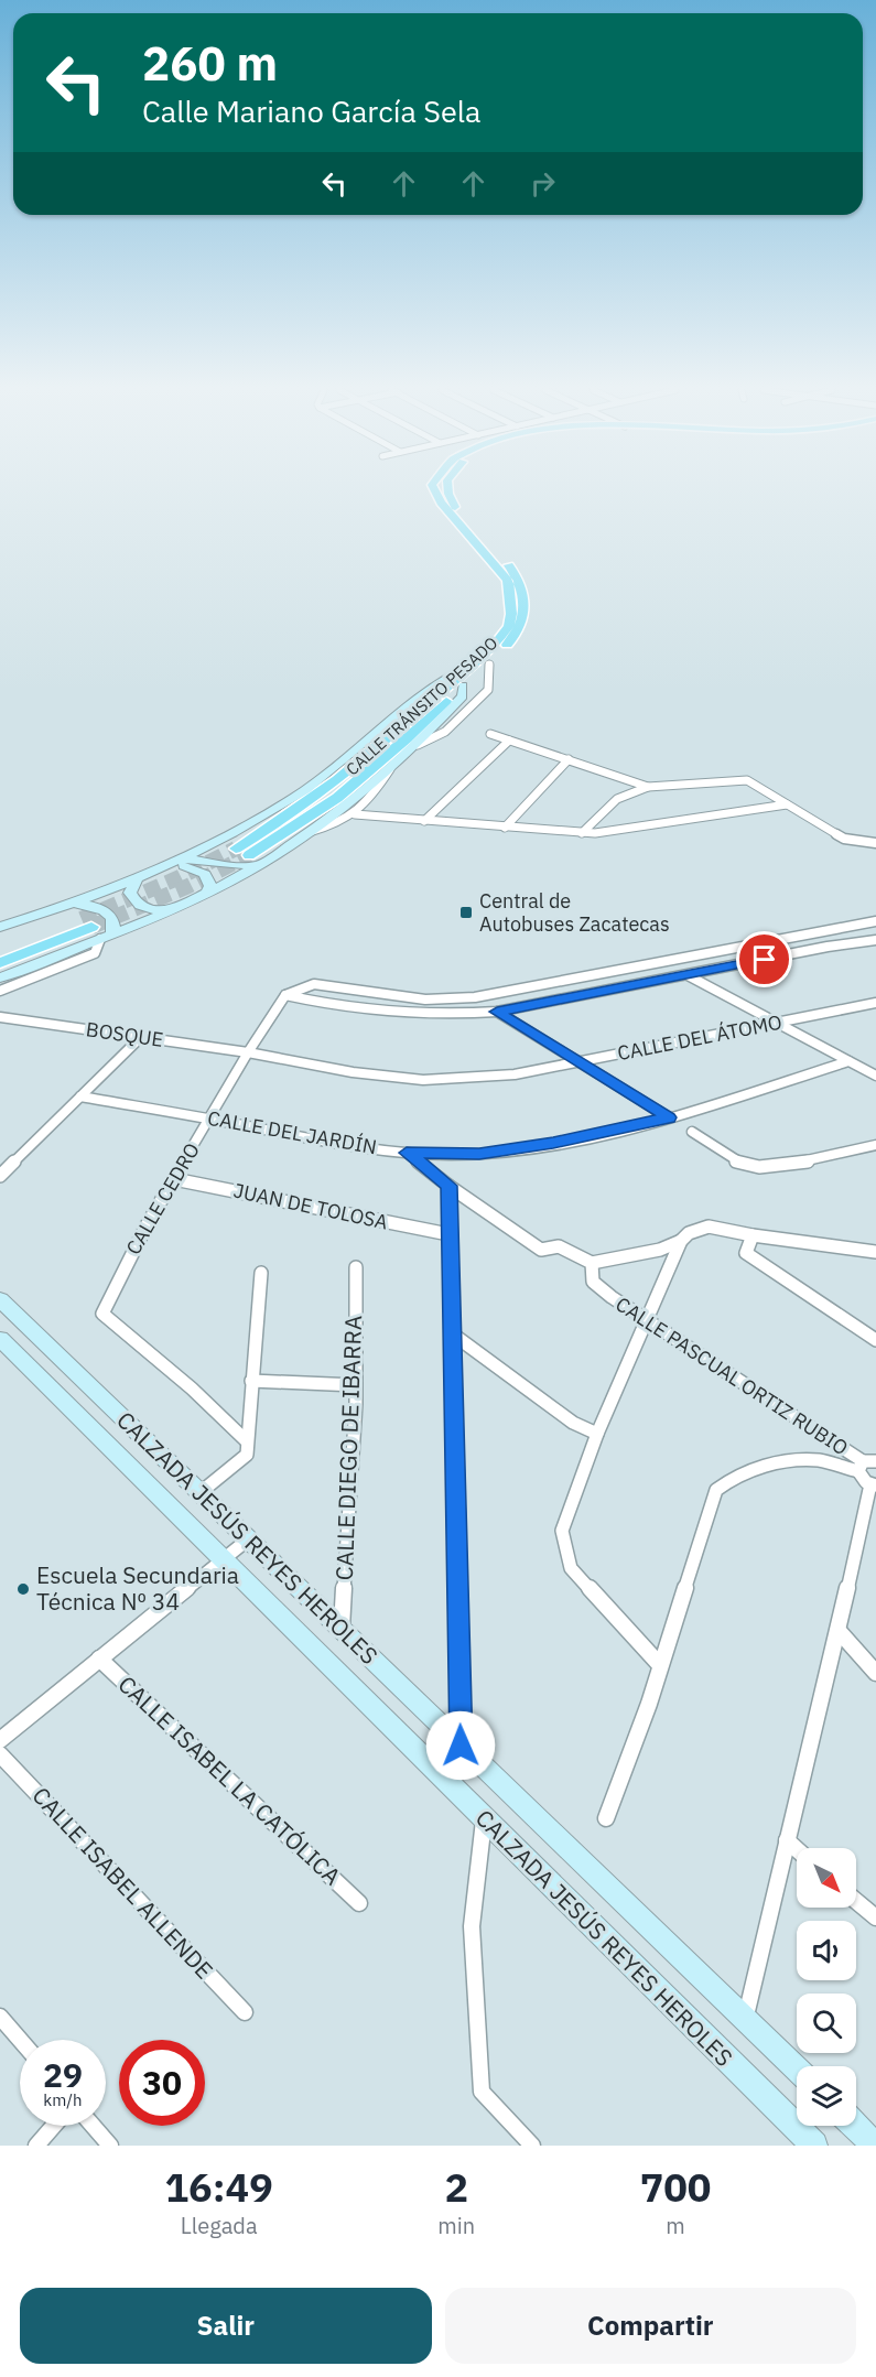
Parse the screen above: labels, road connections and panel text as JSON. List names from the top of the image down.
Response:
{
  "streets": {
    "main road": ["CALLE TRÁNSITO PESADO"],
    "street": [
      "BOSQUE",
      "CALLE DEL ÁTOMO",
      "CALLE DEL JARDÍN",
      "CALLE CEDRO",
      "JUAN DE TOLOSA",
      "CALLE PASCUAL ORTIZ RUBIO",
      "CALLE DIEGO DE IBARRA",
      "CALZADA JESÚS REYES HEROLES",
      "CALLE ISABEL LA CATÓLICA",
      "CALLE ISABEL ALLENDE"
    ]
  },
  "crossings": [
    ["BOSQUE", "CALLE DEL ÁTOMO"],
    ["BOSQUE", "CALLE CEDRO"],
    ["CALLE DEL ÁTOMO", "CALLE CEDRO"],
    ["CALLE DEL JARDÍN", "CALLE CEDRO"],
    ["CALLE CEDRO", "JUAN DE TOLOSA"],
    ["CALLE DIEGO DE IBARRA", "CALZADA JESÚS REYES HEROLES"]
  ],
  "places": {
    "transit": ["Central de Autobuses Zacatecas"],
    "other": ["Escuela Secundaria Técnica Nº 34"]
  },
  "north": "bottom right",
  "page": {
    "turn": ["260 m", "Calle Mariano García Sela"],
    "speed": "29 km/h",
    "limit": "30",
    "eta": [
      "16:49",
      "Llegada",
      "2",
      "min",
      "700",
      "m"
    ],
    "buttons": ["Salir", "Compartir"]
  }
}
